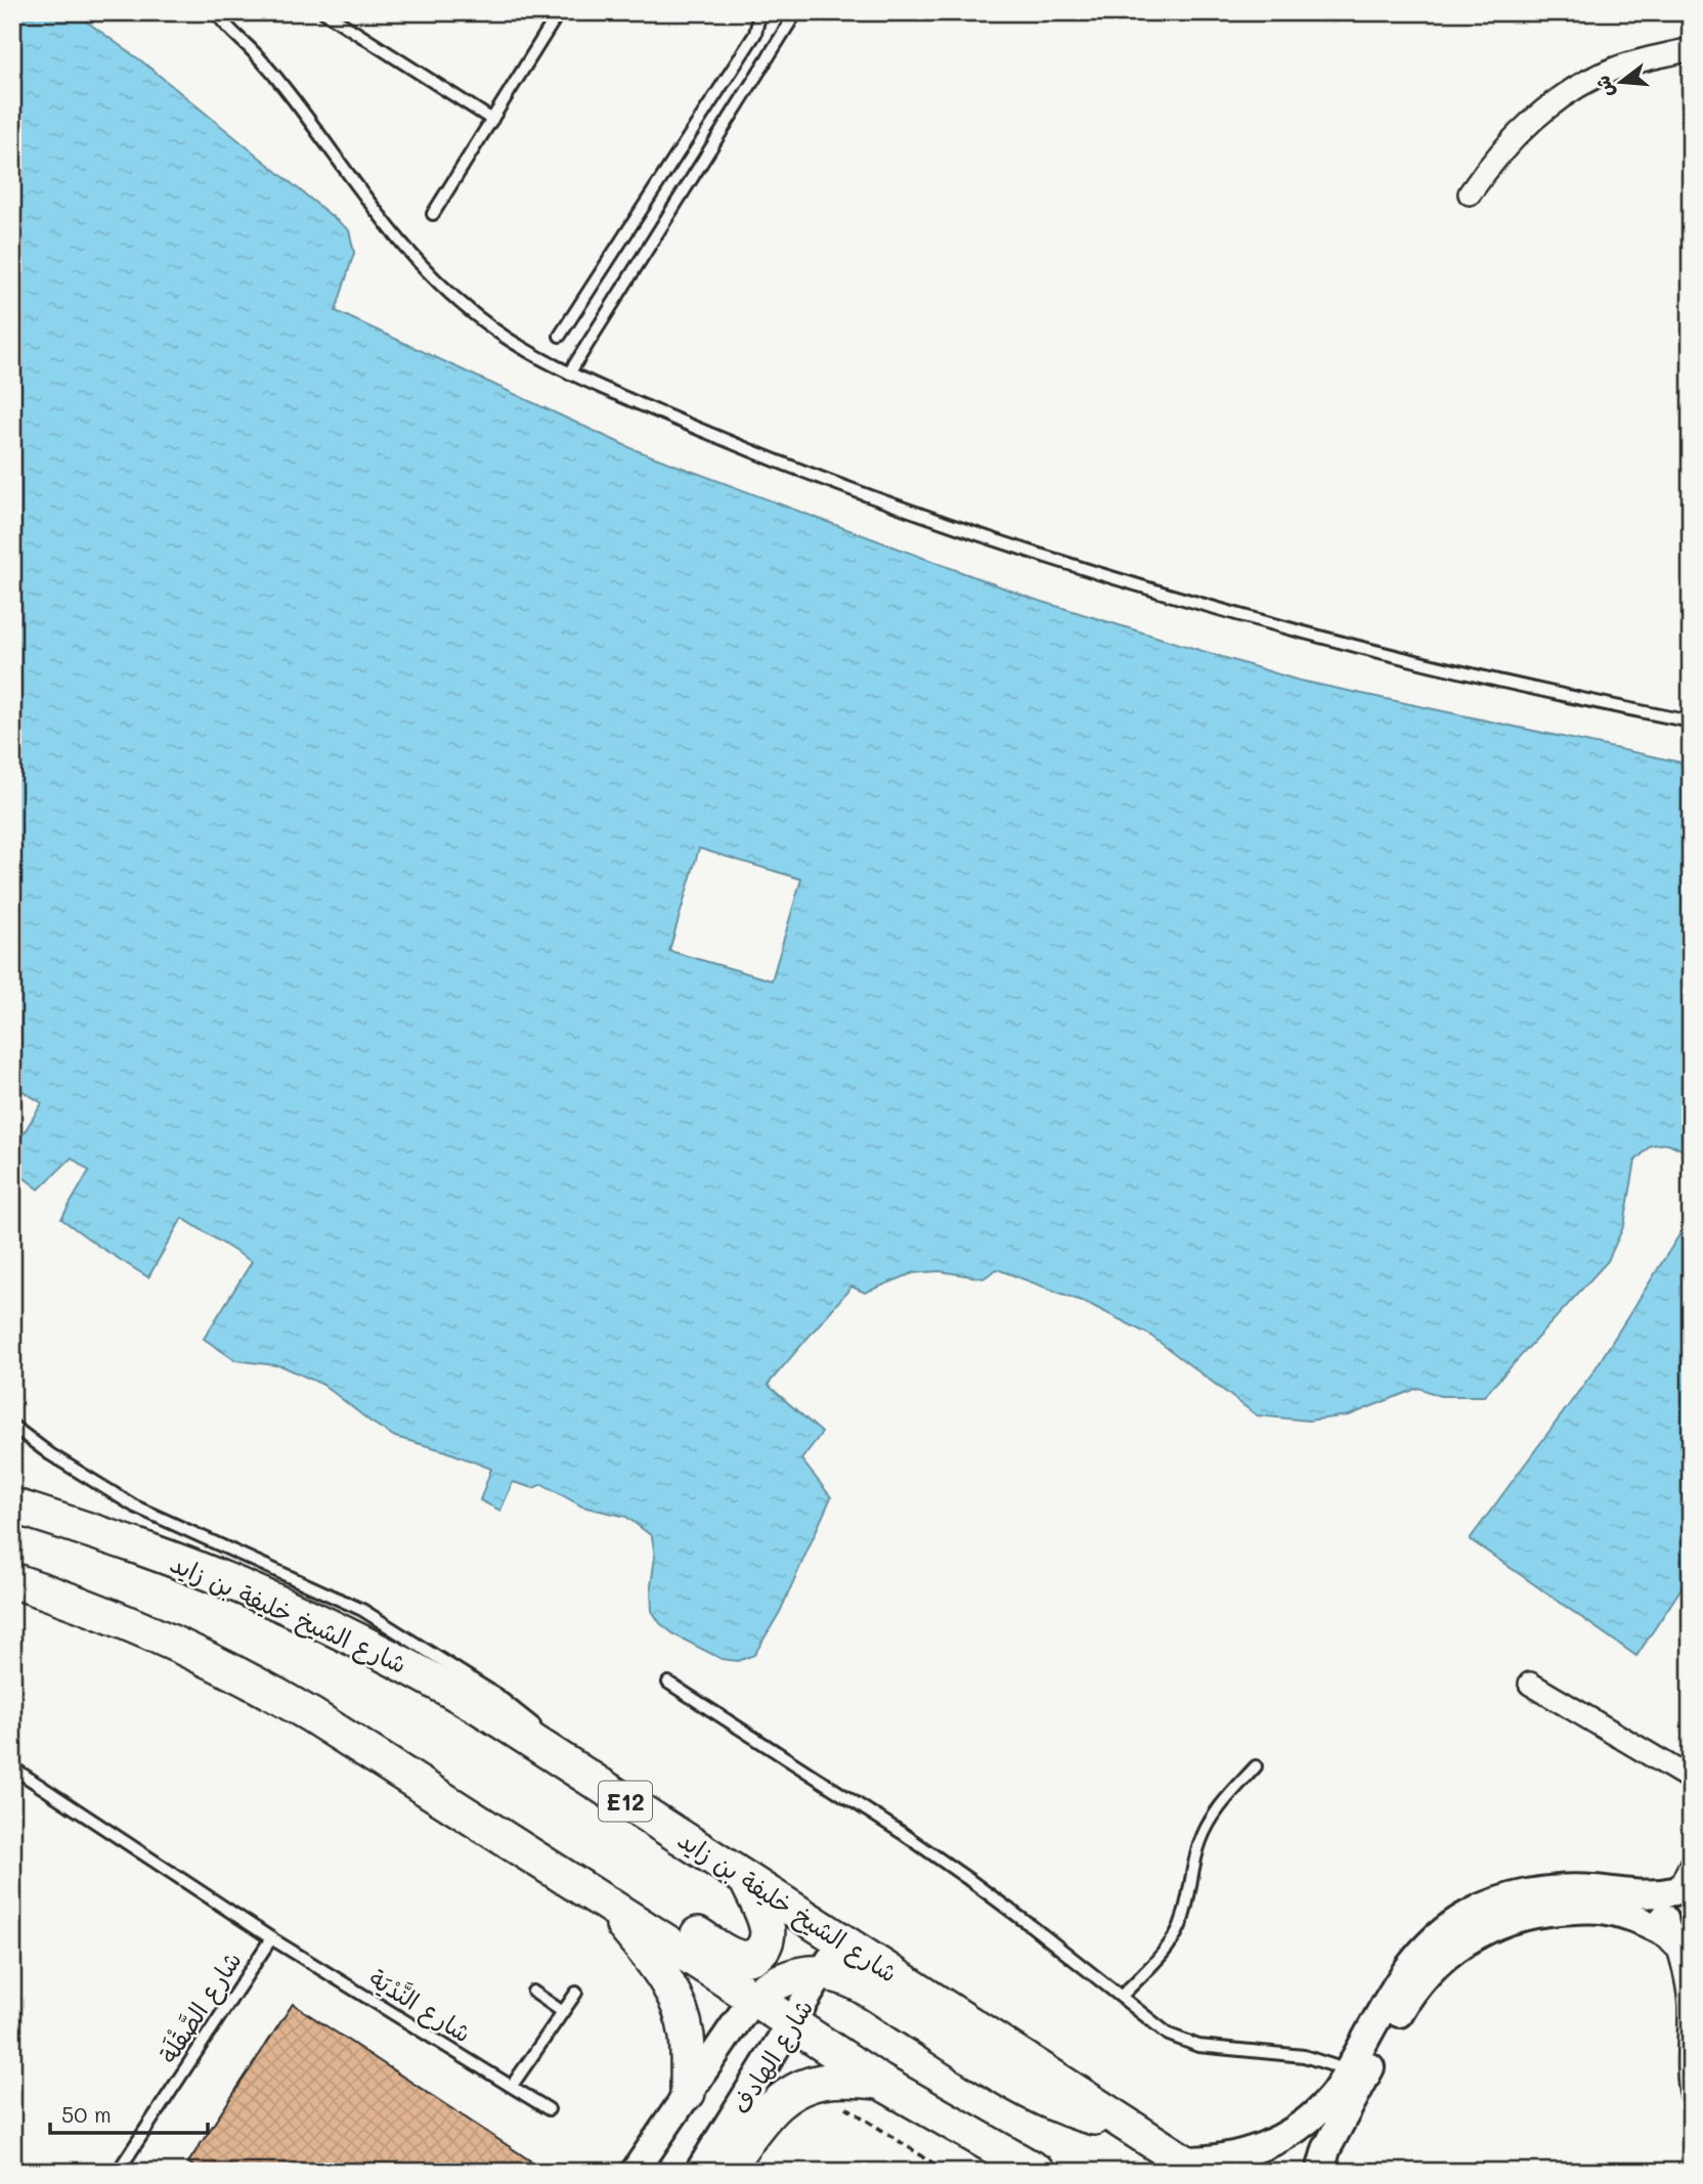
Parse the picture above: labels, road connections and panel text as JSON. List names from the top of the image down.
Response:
{
  "streets": {
    "main road": ["شارع الشيخ خليفة بن زايد", "E12"],
    "street": ["شارع الهادف"],
    "lane": ["شارع النَّدْيَة", "شارع الصَّقْلَة"]
  },
  "crossings": [
    ["شارع الشيخ خليفة بن زايد", "شارع الهادف"],
    ["شارع النَّدْيَة", "شارع الصَّقْلَة"]
  ],
  "scale_bar": "50 m",
  "north": "left"
}
